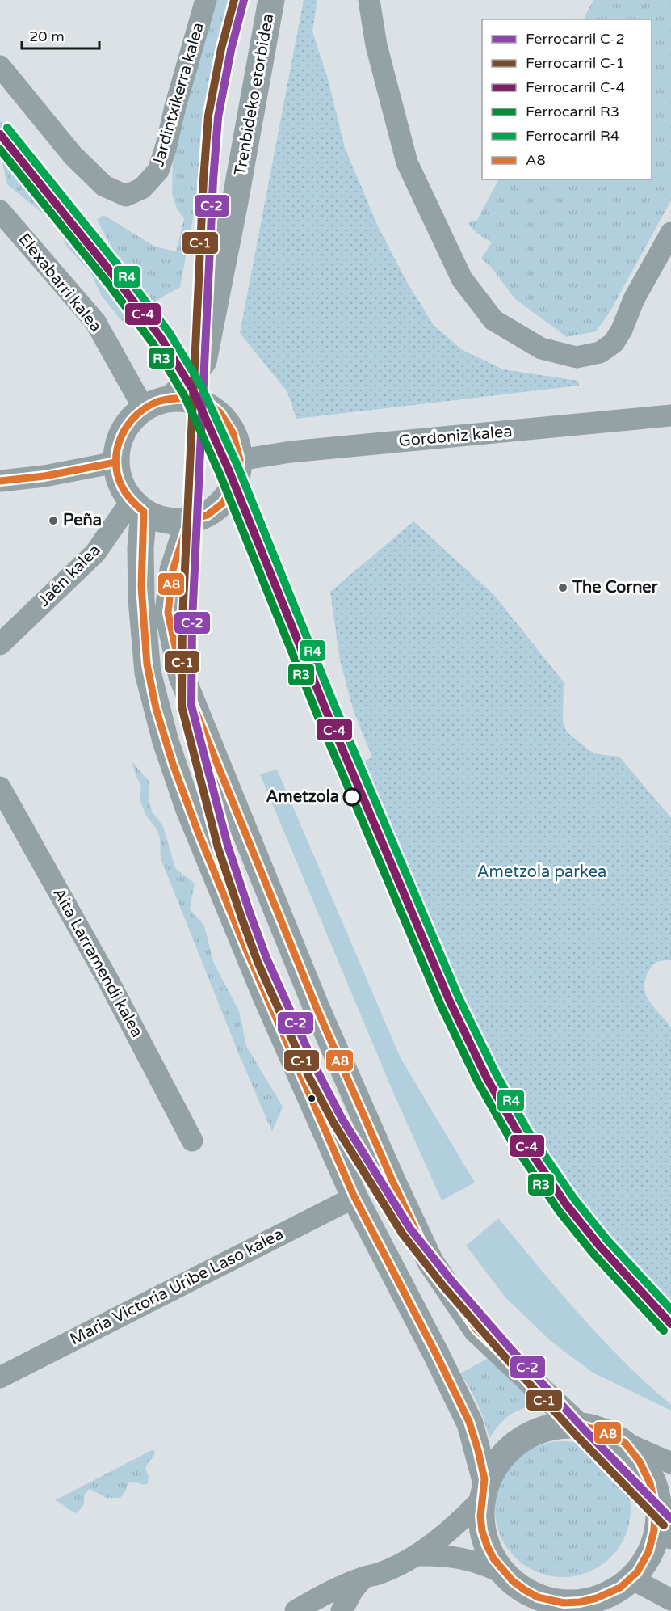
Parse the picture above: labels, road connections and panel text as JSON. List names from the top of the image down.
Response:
{
  "streets": {
    "street": [
      "Jardintxikerra kalea",
      "Trenbideko etorbidea",
      "Elexabarri kalea",
      "Gordoniz kalea",
      "Jaén kalea",
      "Aita Larramendi kalea",
      "Maria Victoria Uribe Laso kalea"
    ]
  },
  "crossings": [
    ["Elexabarri kalea", "Gordoniz kalea"],
    ["Elexabarri kalea", "Jaén kalea"],
    ["Gordoniz kalea", "Jaén kalea"]
  ],
  "parks": ["Ametzola parkea"],
  "places": ["Peña", "The Corner", "Ametzola"],
  "lines": [
    "rail line C-2",
    "rail line C-1",
    "rail line R4",
    "rail line C-4",
    "rail line R3",
    "transit line A8"
  ],
  "legend": [
    "Ferrocarril C-2",
    "Ferrocarril C-1",
    "Ferrocarril C-4",
    "Ferrocarril R3",
    "Ferrocarril R4",
    "A8"
  ],
  "scale_bar": "20 m"
}
